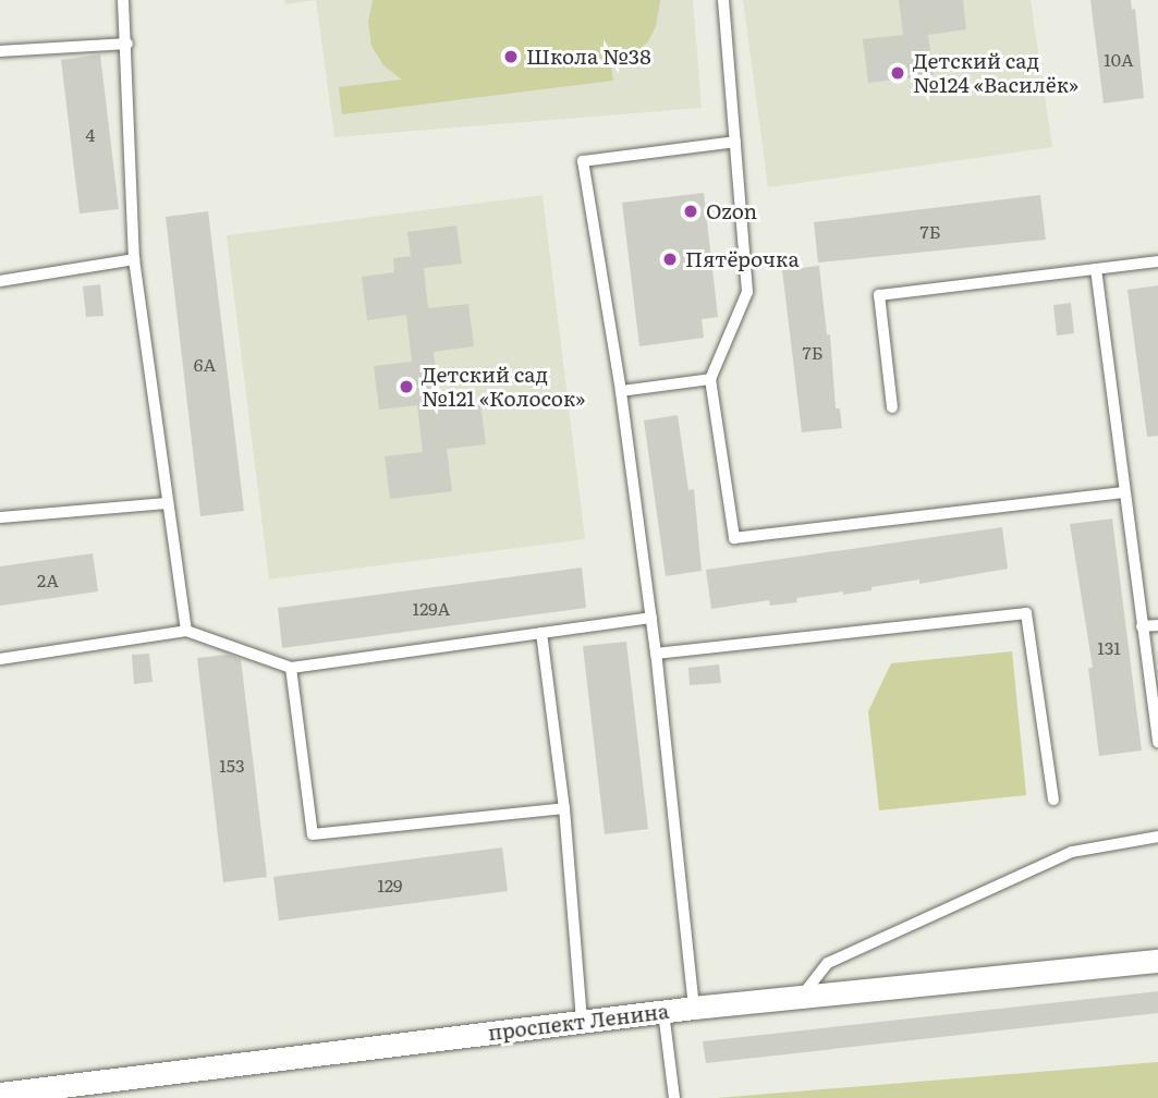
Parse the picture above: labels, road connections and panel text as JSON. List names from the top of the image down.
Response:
{
  "streets": {
    "street": ["проспект Ленина"]
  },
  "places": [
    "Школа №38",
    "Детский сад №124 «Василёк»",
    "Ozon",
    "Пятёрочка",
    "Детский сад №121 «Колосок»"
  ],
  "house_numbers": [
    "10А",
    "4",
    "7Б",
    "7Б",
    "6А",
    "2А",
    "129А",
    "131",
    "153",
    "129"
  ]
}
